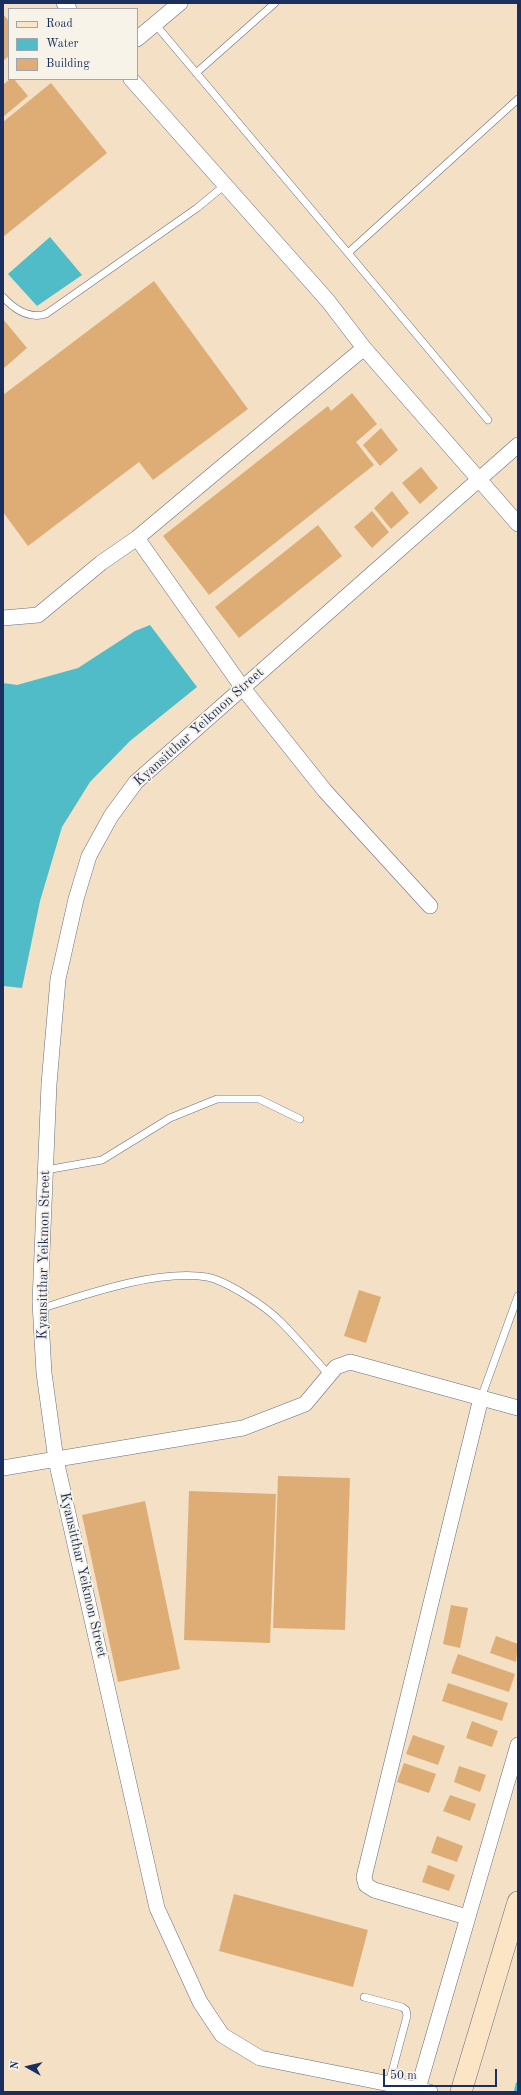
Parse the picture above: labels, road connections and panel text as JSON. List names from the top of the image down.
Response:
{
  "streets": {
    "street": ["Kyansitthar Yeikmon Street"]
  },
  "legend": ["Road", "Water", "Building"],
  "scale_bar": "50 m",
  "north": "left"
}
